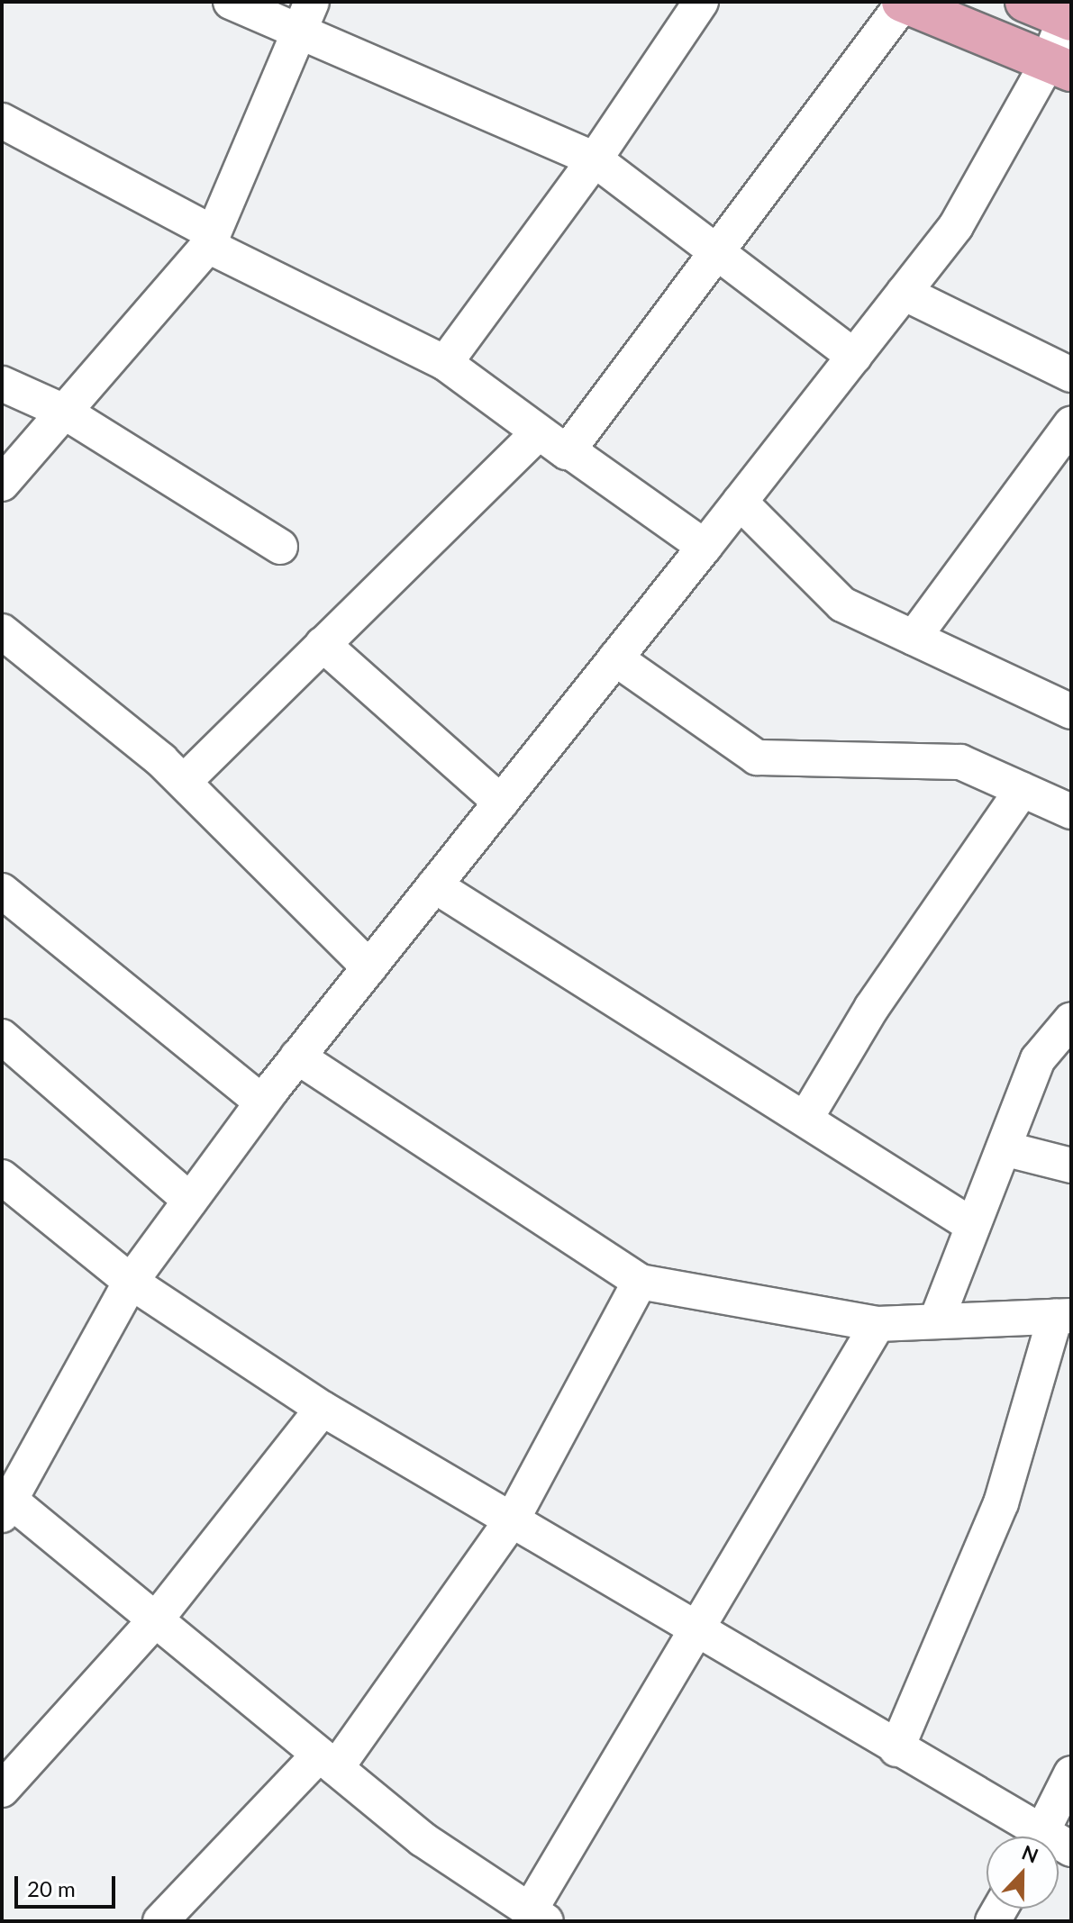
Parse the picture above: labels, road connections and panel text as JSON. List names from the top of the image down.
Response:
{
  "scale_bar": "20 m",
  "north": "top"
}
